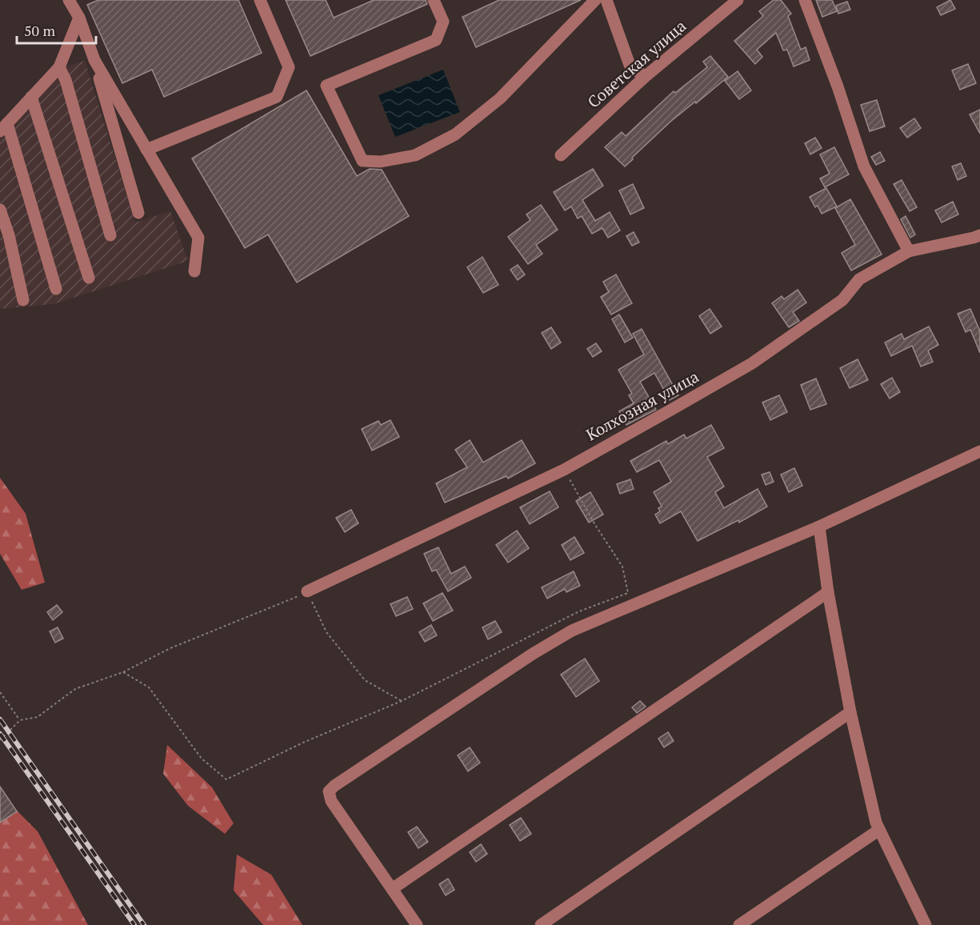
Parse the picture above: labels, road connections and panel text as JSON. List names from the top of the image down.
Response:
{
  "streets": {
    "street": ["Советская улица", "Колхозная улица"]
  },
  "scale_bar": "50 m"
}
